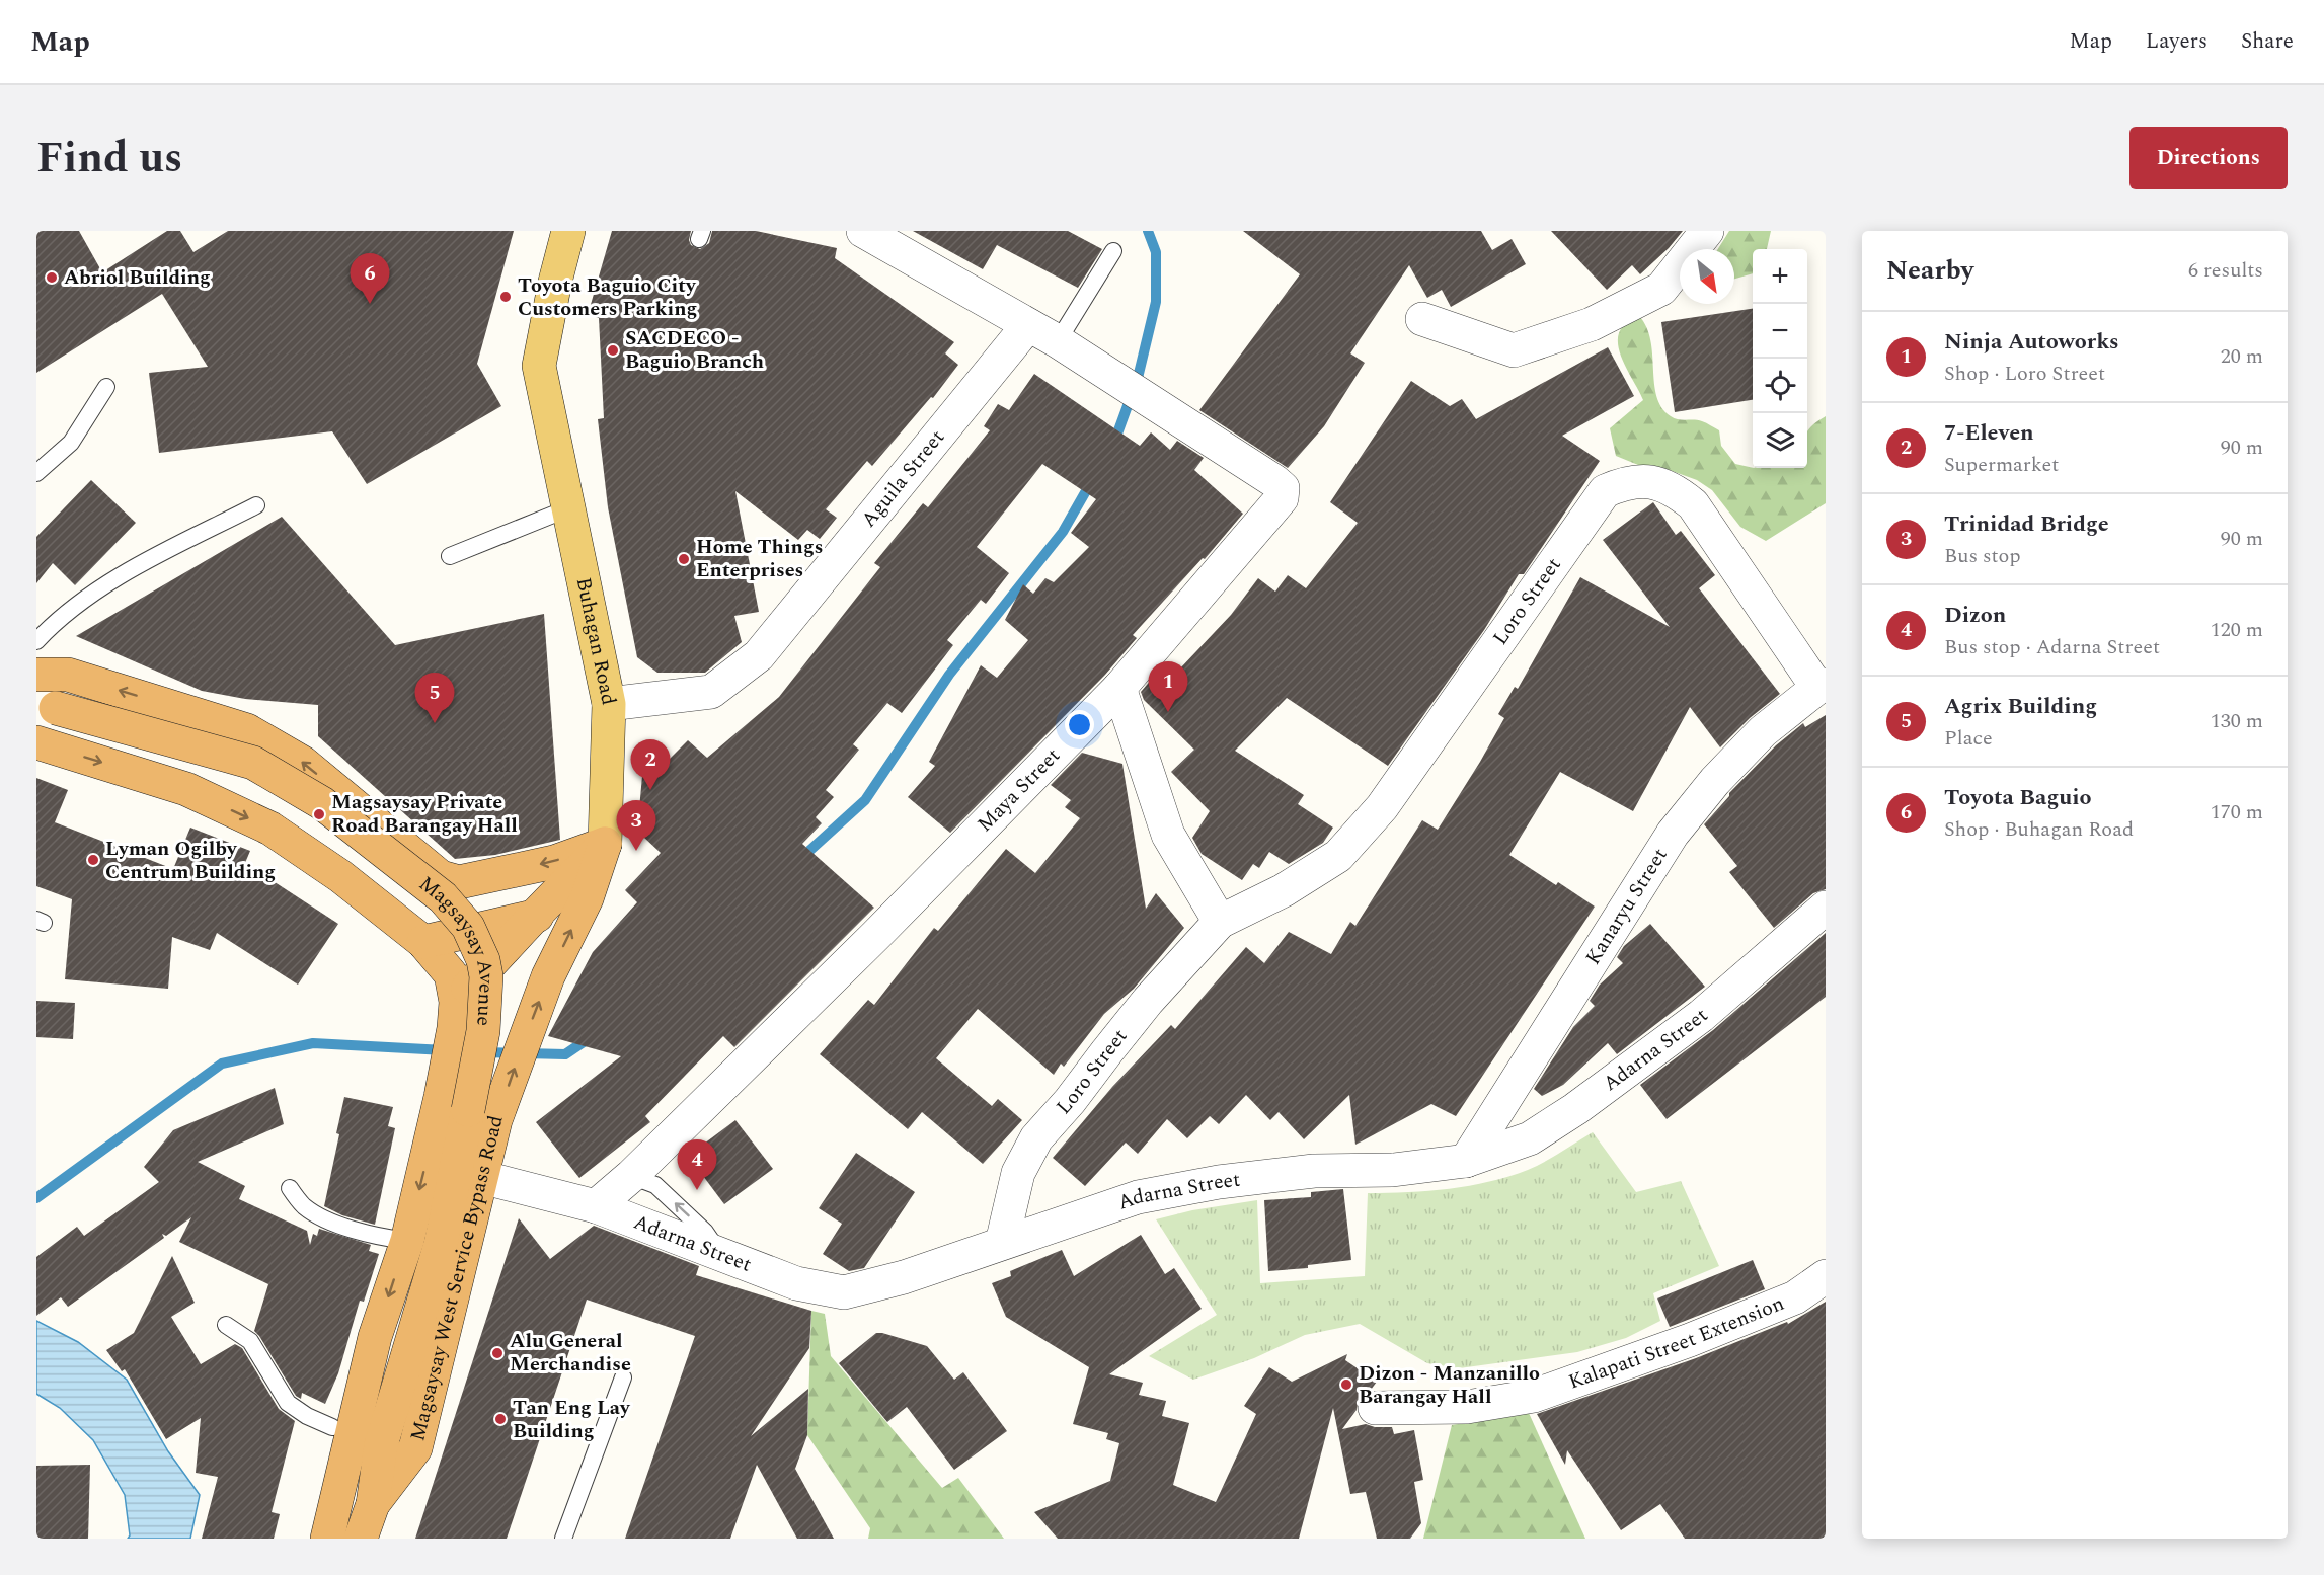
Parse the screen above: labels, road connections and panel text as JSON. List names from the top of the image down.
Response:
{
  "streets": {
    "highway": ["Buhagan Road", "Magsaysay Avenue", "Magsaysay West Service Bypass Road"],
    "street": [
      "Aguila Street",
      "Loro Street",
      "Maya Street",
      "Kanaryu Street",
      "Adarna Street",
      "Kalapati Street Extension"
    ]
  },
  "crossings": [
    ["Aguila Street", "Buhagan Road"],
    ["Aguila Street", "Maya Street"],
    ["Loro Street", "Kanaryu Street"],
    ["Loro Street", "Adarna Street"],
    ["Buhagan Road", "Magsaysay Avenue"],
    ["Buhagan Road", "Magsaysay West Service Bypass Road"],
    ["Maya Street", "Adarna Street"],
    ["Kanaryu Street", "Adarna Street"],
    ["Magsaysay Avenue", "Magsaysay West Service Bypass Road"],
    ["Adarna Street", "Magsaysay West Service Bypass Road"]
  ],
  "places": [
    "Abriol Building",
    "Toyota Baguio City Customers Parking",
    "SACDECO - Baguio Branch",
    "Home Things Enterprises",
    "Magsaysay Private Road Barangay Hall",
    "Lyman Ogilby Centrum Building",
    "Alu General Merchandise",
    "Dizon - Manzanillo Barangay Hall",
    "Tan Eng Lay Building"
  ],
  "north": "bottom right",
  "page": {
    "header": "Map",
    "nav": ["Map", "Layers", "Share"],
    "title": "Find us",
    "buttons": "Directions",
    "heading": ["Nearby", "6 results"],
    "map_buttons": ["+", "−"],
    "pins": [
      "6",
      "1",
      "5",
      "2",
      "3",
      "4"
    ],
    "list": [
      {
        "mark": "1",
        "name": "Ninja Autoworks",
        "note": "Shop · Loro Street",
        "value": "20 m"
      },
      {
        "mark": "2",
        "name": "7-Eleven",
        "note": "Supermarket",
        "value": "90 m"
      },
      {
        "mark": "3",
        "name": "Trinidad Bridge",
        "note": "Bus stop",
        "value": "90 m"
      },
      {
        "mark": "4",
        "name": "Dizon",
        "note": "Bus stop · Adarna Street",
        "value": "120 m"
      },
      {
        "mark": "5",
        "name": "Agrix Building",
        "note": "Place",
        "value": "130 m"
      },
      {
        "mark": "6",
        "name": "Toyota Baguio",
        "note": "Shop · Buhagan Road",
        "value": "170 m"
      }
    ]
  }
}
